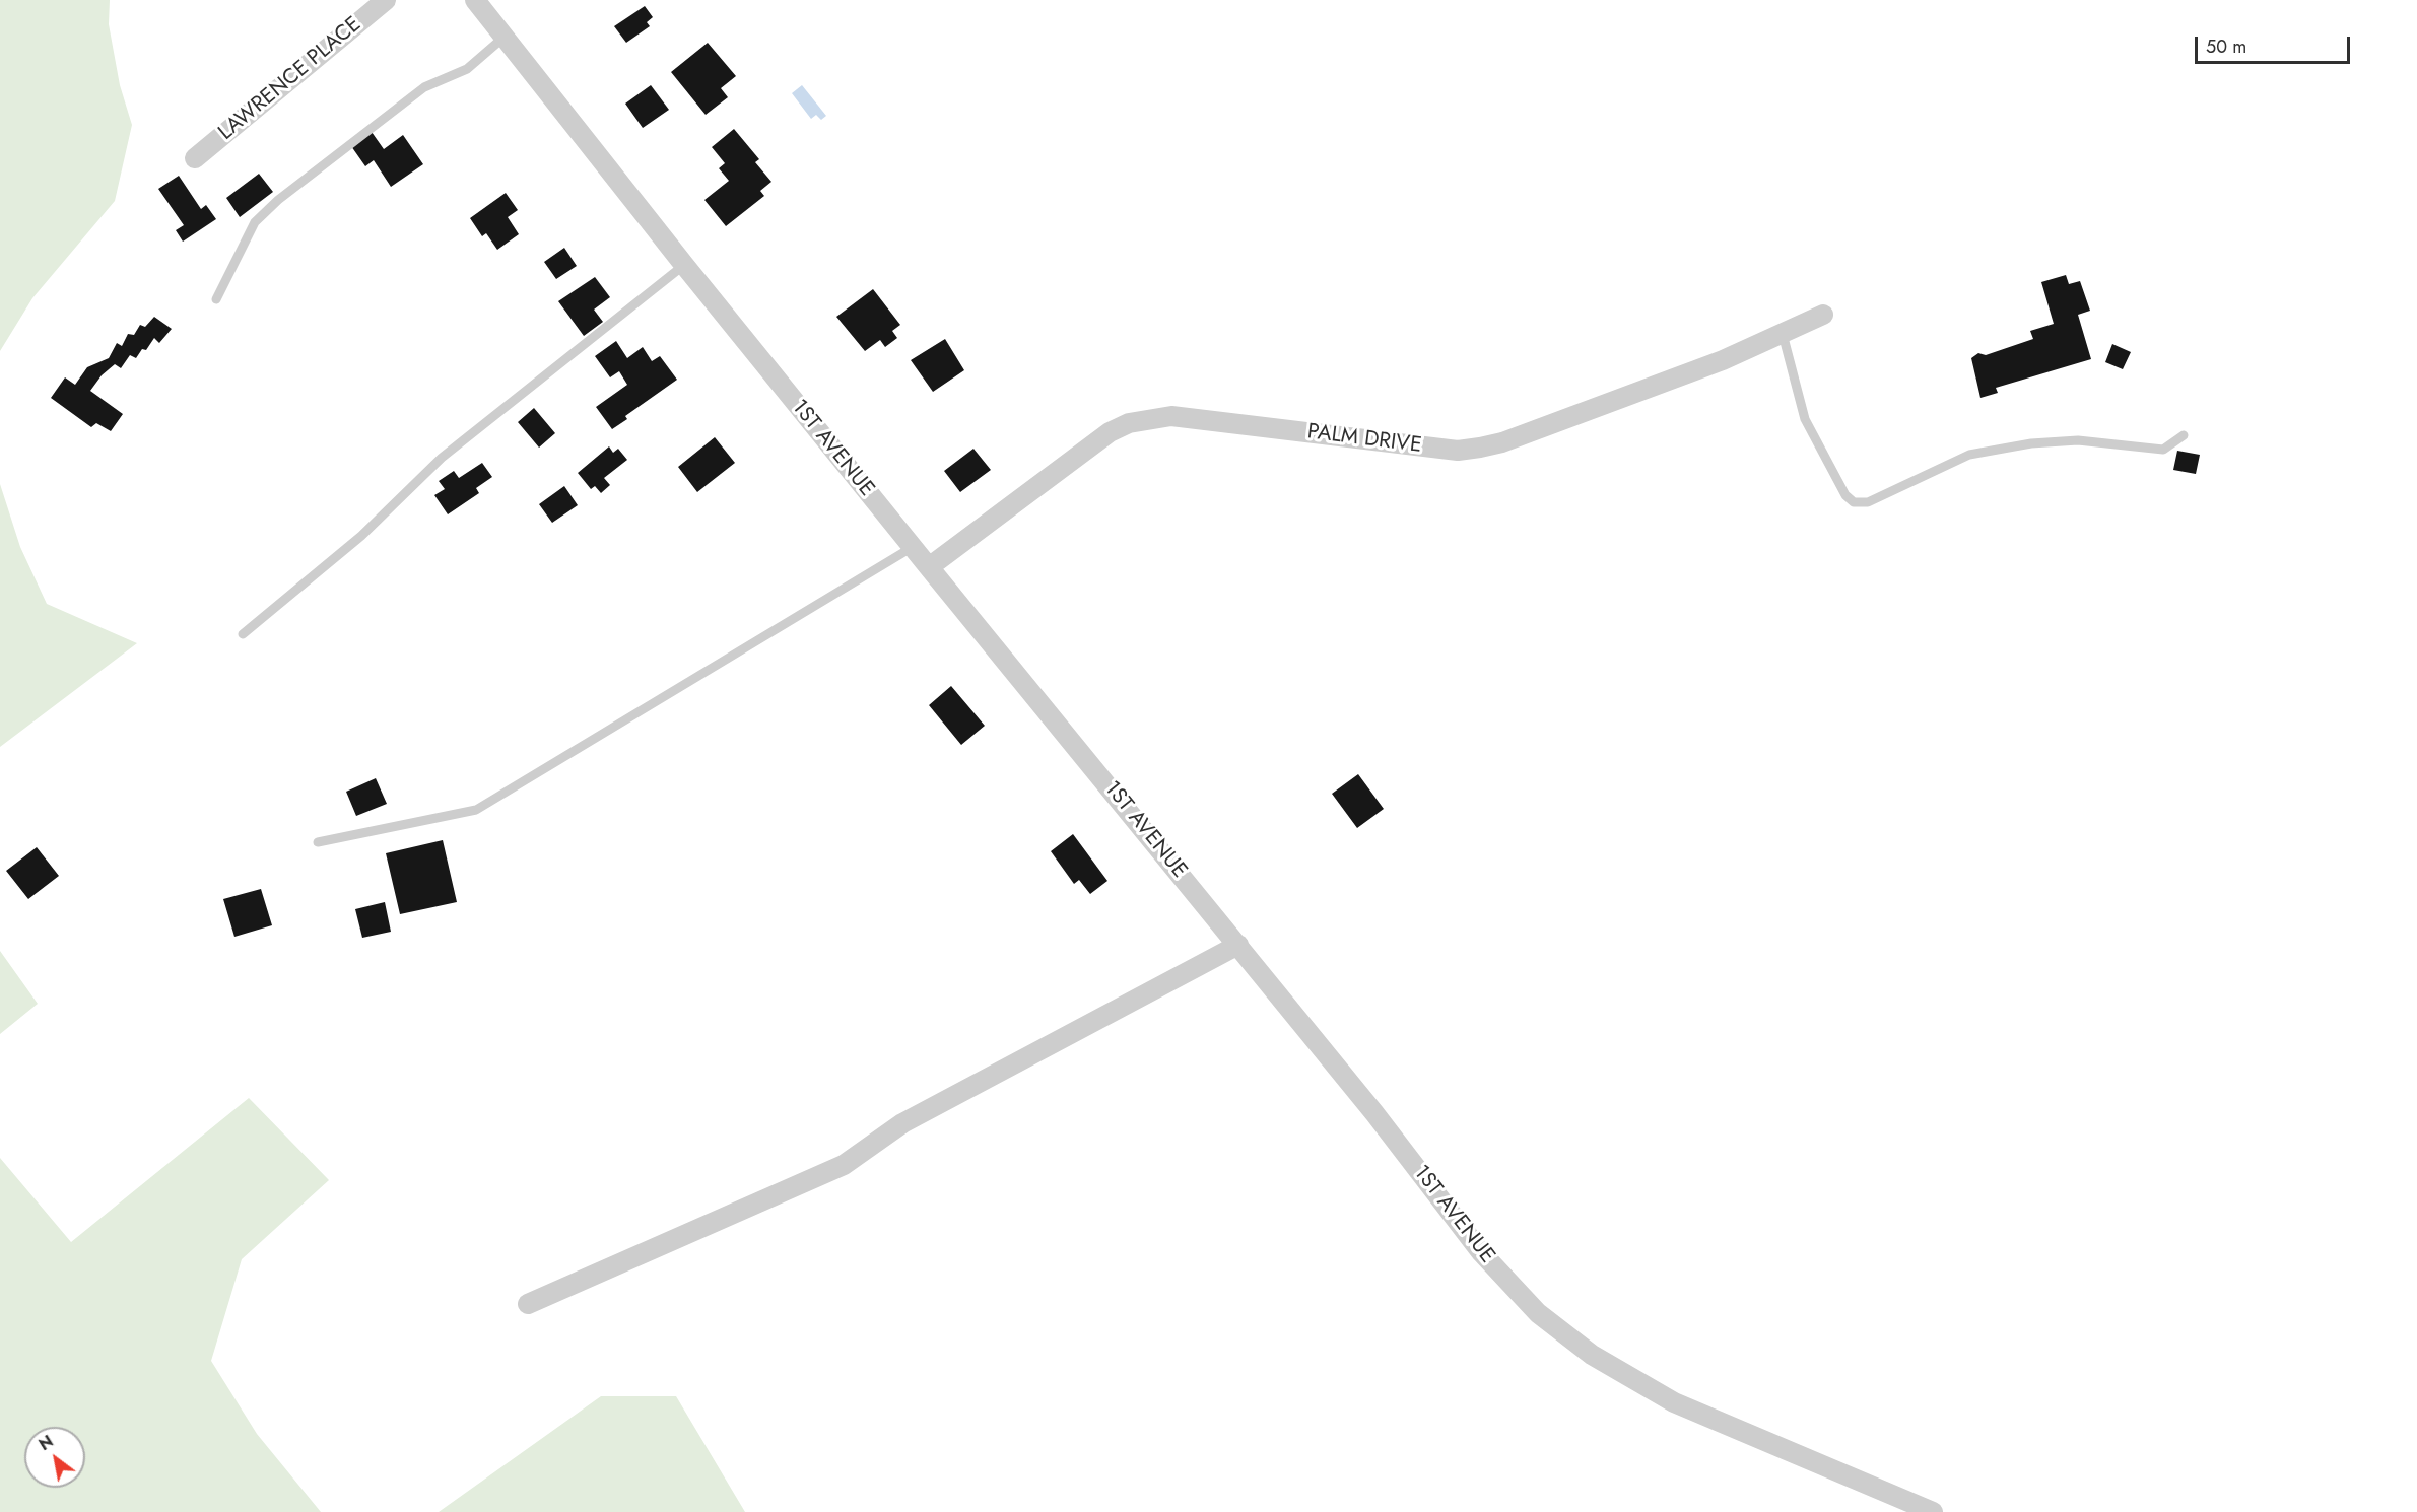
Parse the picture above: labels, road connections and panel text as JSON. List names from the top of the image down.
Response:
{
  "streets": {
    "street": ["LAWRENCE PLACE", "PALM DRIVE", "1ST AVENUE"]
  },
  "crossings": [
    ["PALM DRIVE", "1ST AVENUE"]
  ],
  "scale_bar": "50 m",
  "north": "top left"
}
